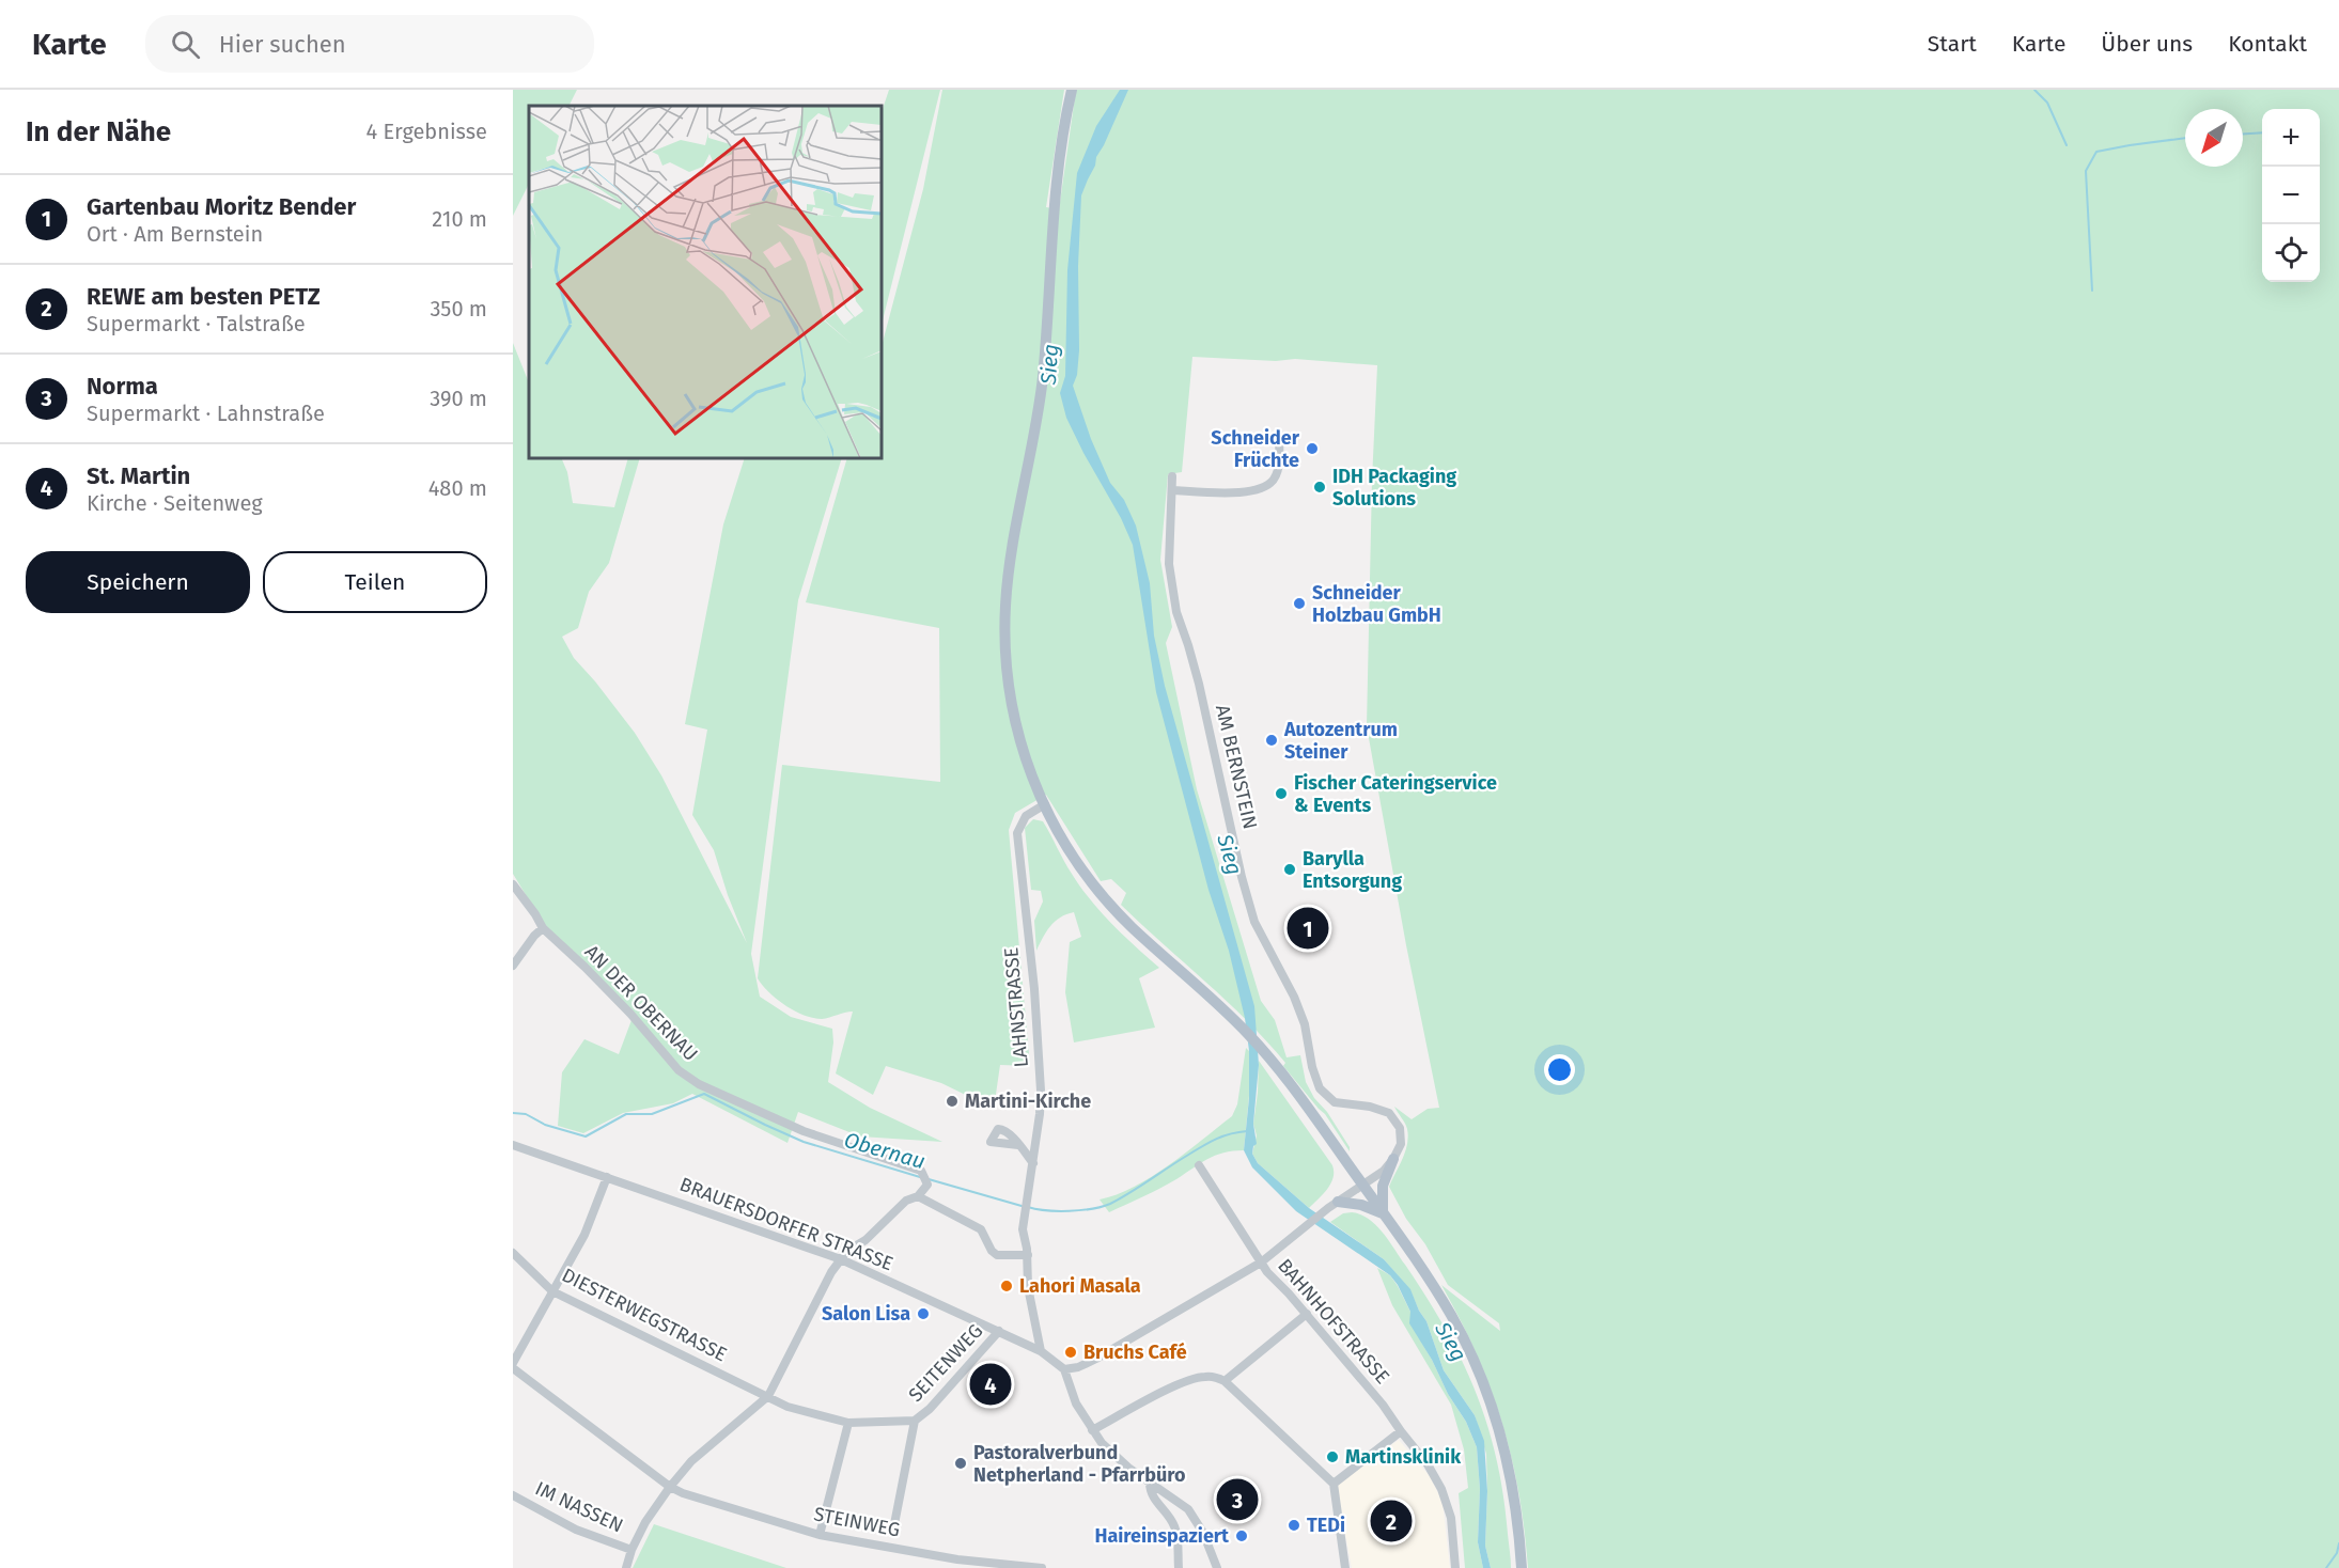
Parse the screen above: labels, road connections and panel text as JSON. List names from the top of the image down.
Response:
{
  "streets": {
    "street": [
      "AM BERNSTEIN",
      "AN DER OBERNAU",
      "LAHNSTRASSE",
      "BRAUERSDORFER STRASSE",
      "DIESTERWEGSTRASSE",
      "BAHNHOFSTRASSE",
      "SEITENWEG",
      "IM NASSEN",
      "STEINWEG"
    ]
  },
  "crossings": [
    ["AN DER OBERNAU", "BRAUERSDORFER STRASSE"],
    ["AN DER OBERNAU", "DIESTERWEGSTRASSE"],
    ["AN DER OBERNAU", "SEITENWEG"],
    ["LAHNSTRASSE", "BRAUERSDORFER STRASSE"],
    ["BRAUERSDORFER STRASSE", "SEITENWEG"],
    ["DIESTERWEGSTRASSE", "SEITENWEG"]
  ],
  "water": ["Sieg", "Obernau"],
  "places": [
    "Schneider Früchte",
    "IDH Packaging Solutions",
    "Schneider Holzbau GmbH",
    "Autozentrum Steiner",
    "Fischer Cateringservice & Events",
    "Barylla Entsorgung",
    "Martini-Kirche",
    "Lahori Masala",
    "Salon Lisa",
    "Bruchs Café",
    "Martinsklinik",
    "Pastoralverbund Netpherland - Pfarrbüro",
    "TEDi",
    "Haireinspaziert"
  ],
  "north": "bottom left",
  "page": {
    "header": "Karte",
    "search": "Hier suchen",
    "nav": [
      "Start",
      "Karte",
      "Über uns",
      "Kontakt"
    ],
    "heading": ["In der Nähe", "4 Ergebnisse"],
    "map_buttons": ["+", "−"],
    "list": [
      {
        "mark": "1",
        "name": "Gartenbau Moritz Bender",
        "note": "Ort · Am Bernstein",
        "value": "210 m"
      },
      {
        "mark": "2",
        "name": "REWE am besten PETZ",
        "note": "Supermarkt · Talstraße",
        "value": "350 m"
      },
      {
        "mark": "3",
        "name": "Norma",
        "note": "Supermarkt · Lahnstraße",
        "value": "390 m"
      },
      {
        "mark": "4",
        "name": "St. Martin",
        "note": "Kirche · Seitenweg",
        "value": "480 m"
      }
    ],
    "buttons": ["Speichern", "Teilen"],
    "pins": [
      "1",
      "4",
      "3",
      "2"
    ]
  }
}
